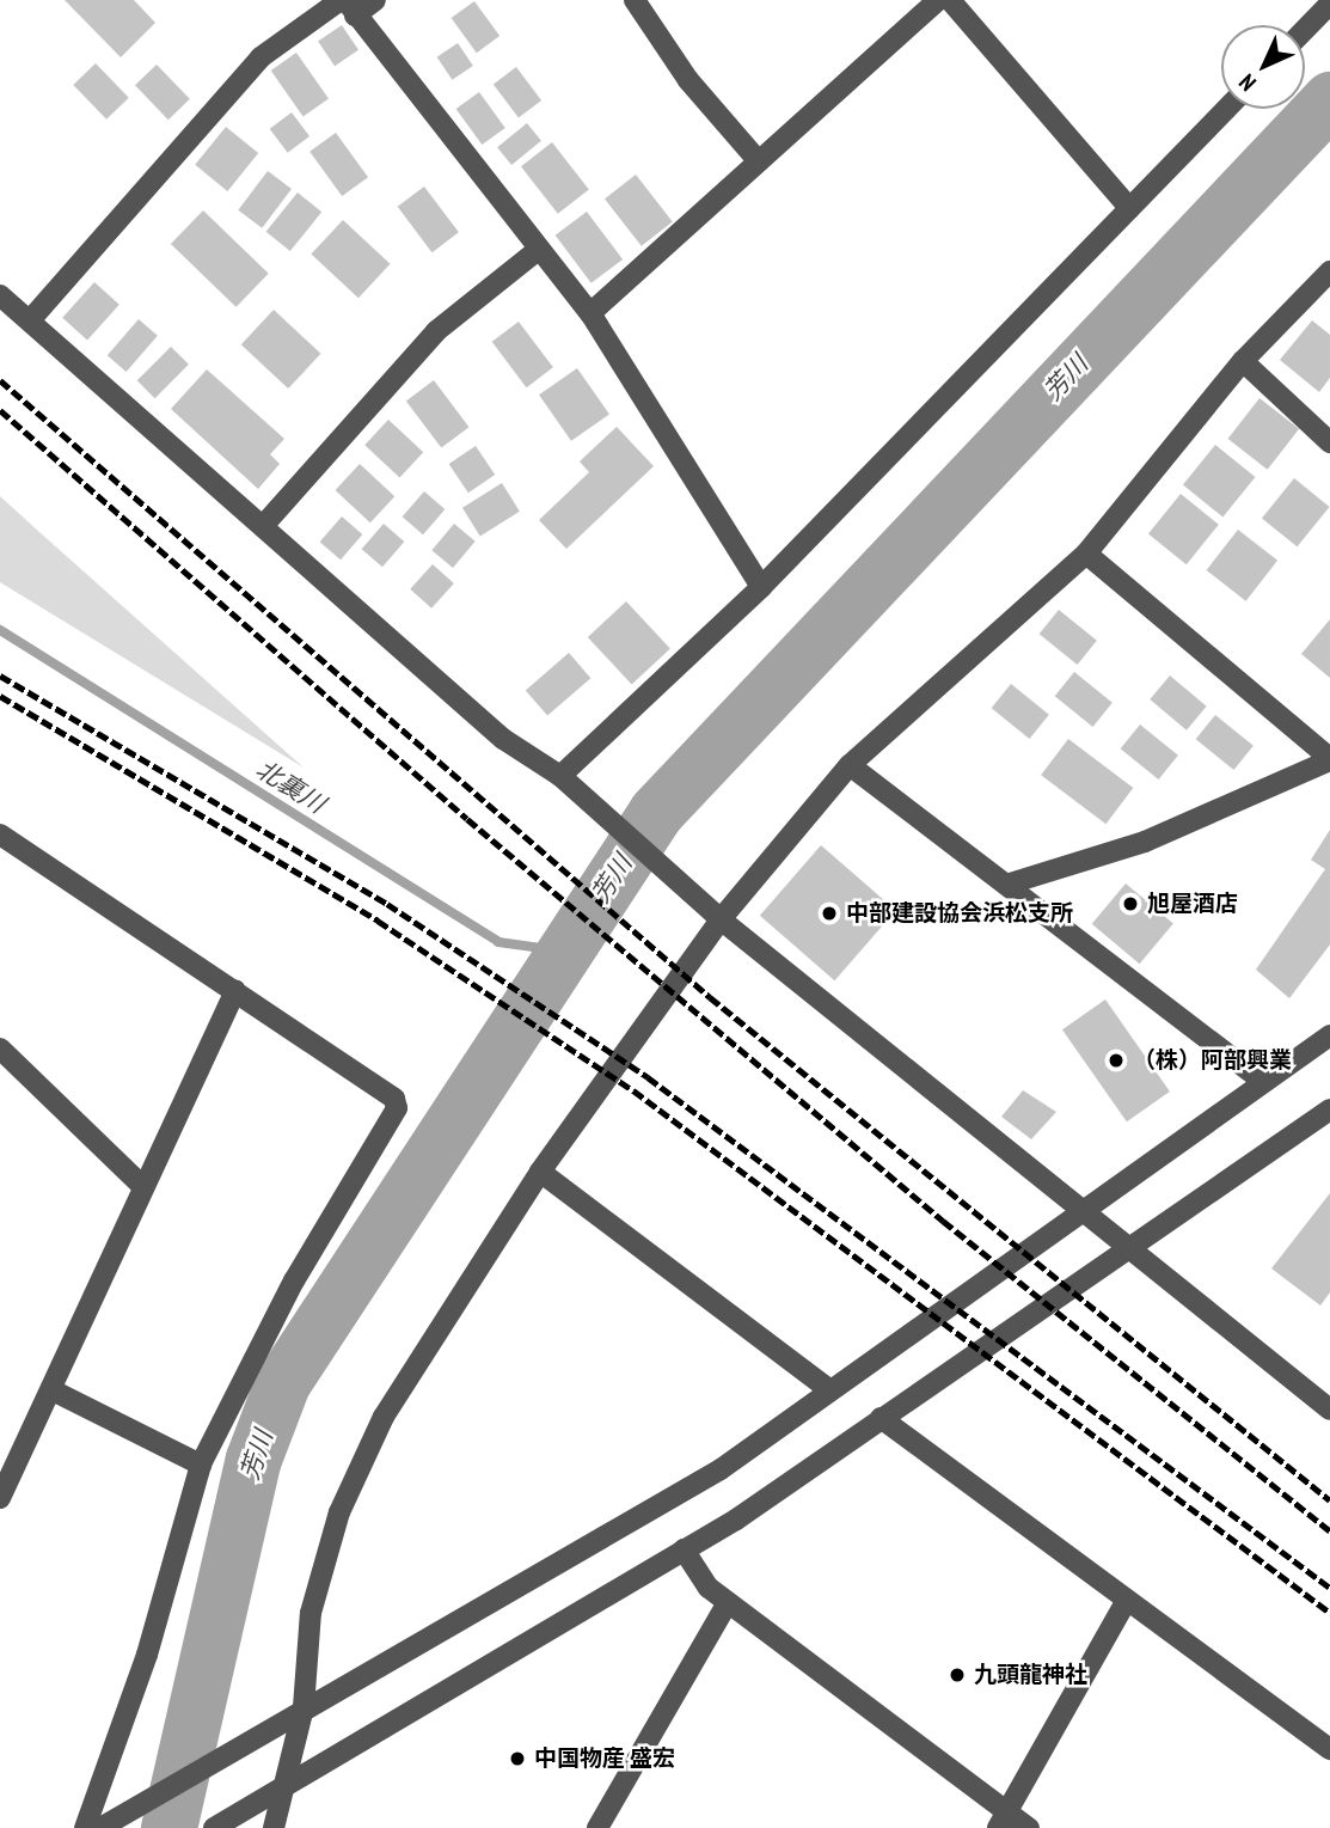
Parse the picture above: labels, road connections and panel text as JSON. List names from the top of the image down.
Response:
{
  "water": ["芳川", "北裏川"],
  "places": [
    "旭屋酒店",
    "中部建設協会浜松支所",
    "（株）阿部興業",
    "九頭龍神社",
    "中国物産 盛宏"
  ],
  "north": "bottom left"
}
